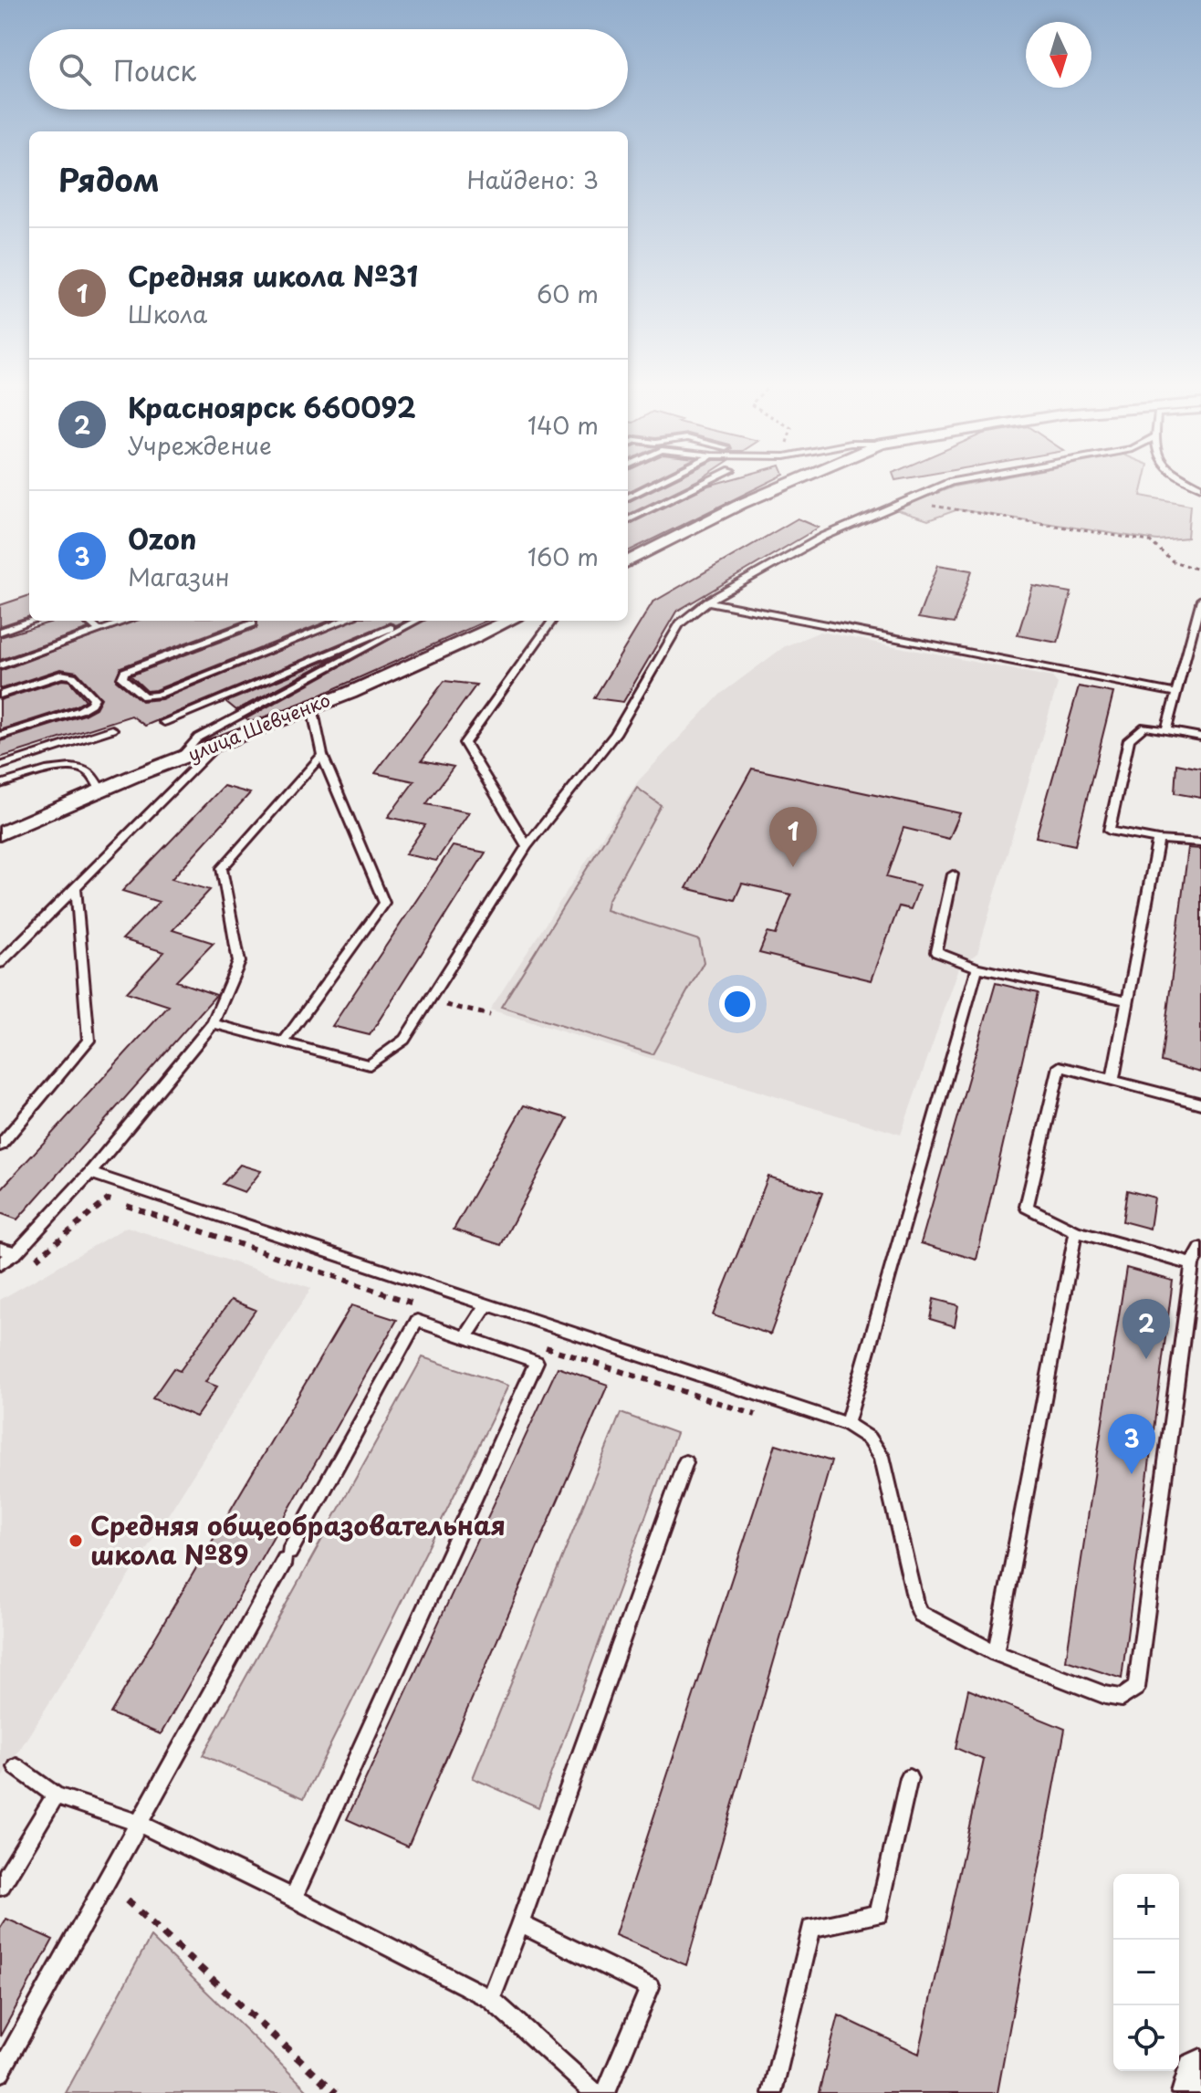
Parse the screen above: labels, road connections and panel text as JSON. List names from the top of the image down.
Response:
{
  "streets": {
    "street": ["улица Шевченко"]
  },
  "places": ["Средняя общеобразовательная школа №89"],
  "north": "bottom",
  "page": {
    "search": "Поиск",
    "heading": ["Рядом", "Найдено: 3"],
    "list": [
      {
        "mark": "1",
        "name": "Средняя школа №31",
        "note": "Школа",
        "value": "60 m"
      },
      {
        "mark": "2",
        "name": "Красноярск 660092",
        "note": "Учреждение",
        "value": "140 m"
      },
      {
        "mark": "3",
        "name": "Ozon",
        "note": "Магазин",
        "value": "160 m"
      }
    ],
    "pins": ["1", "2", "3"],
    "map_buttons": ["+", "−"]
  }
}
